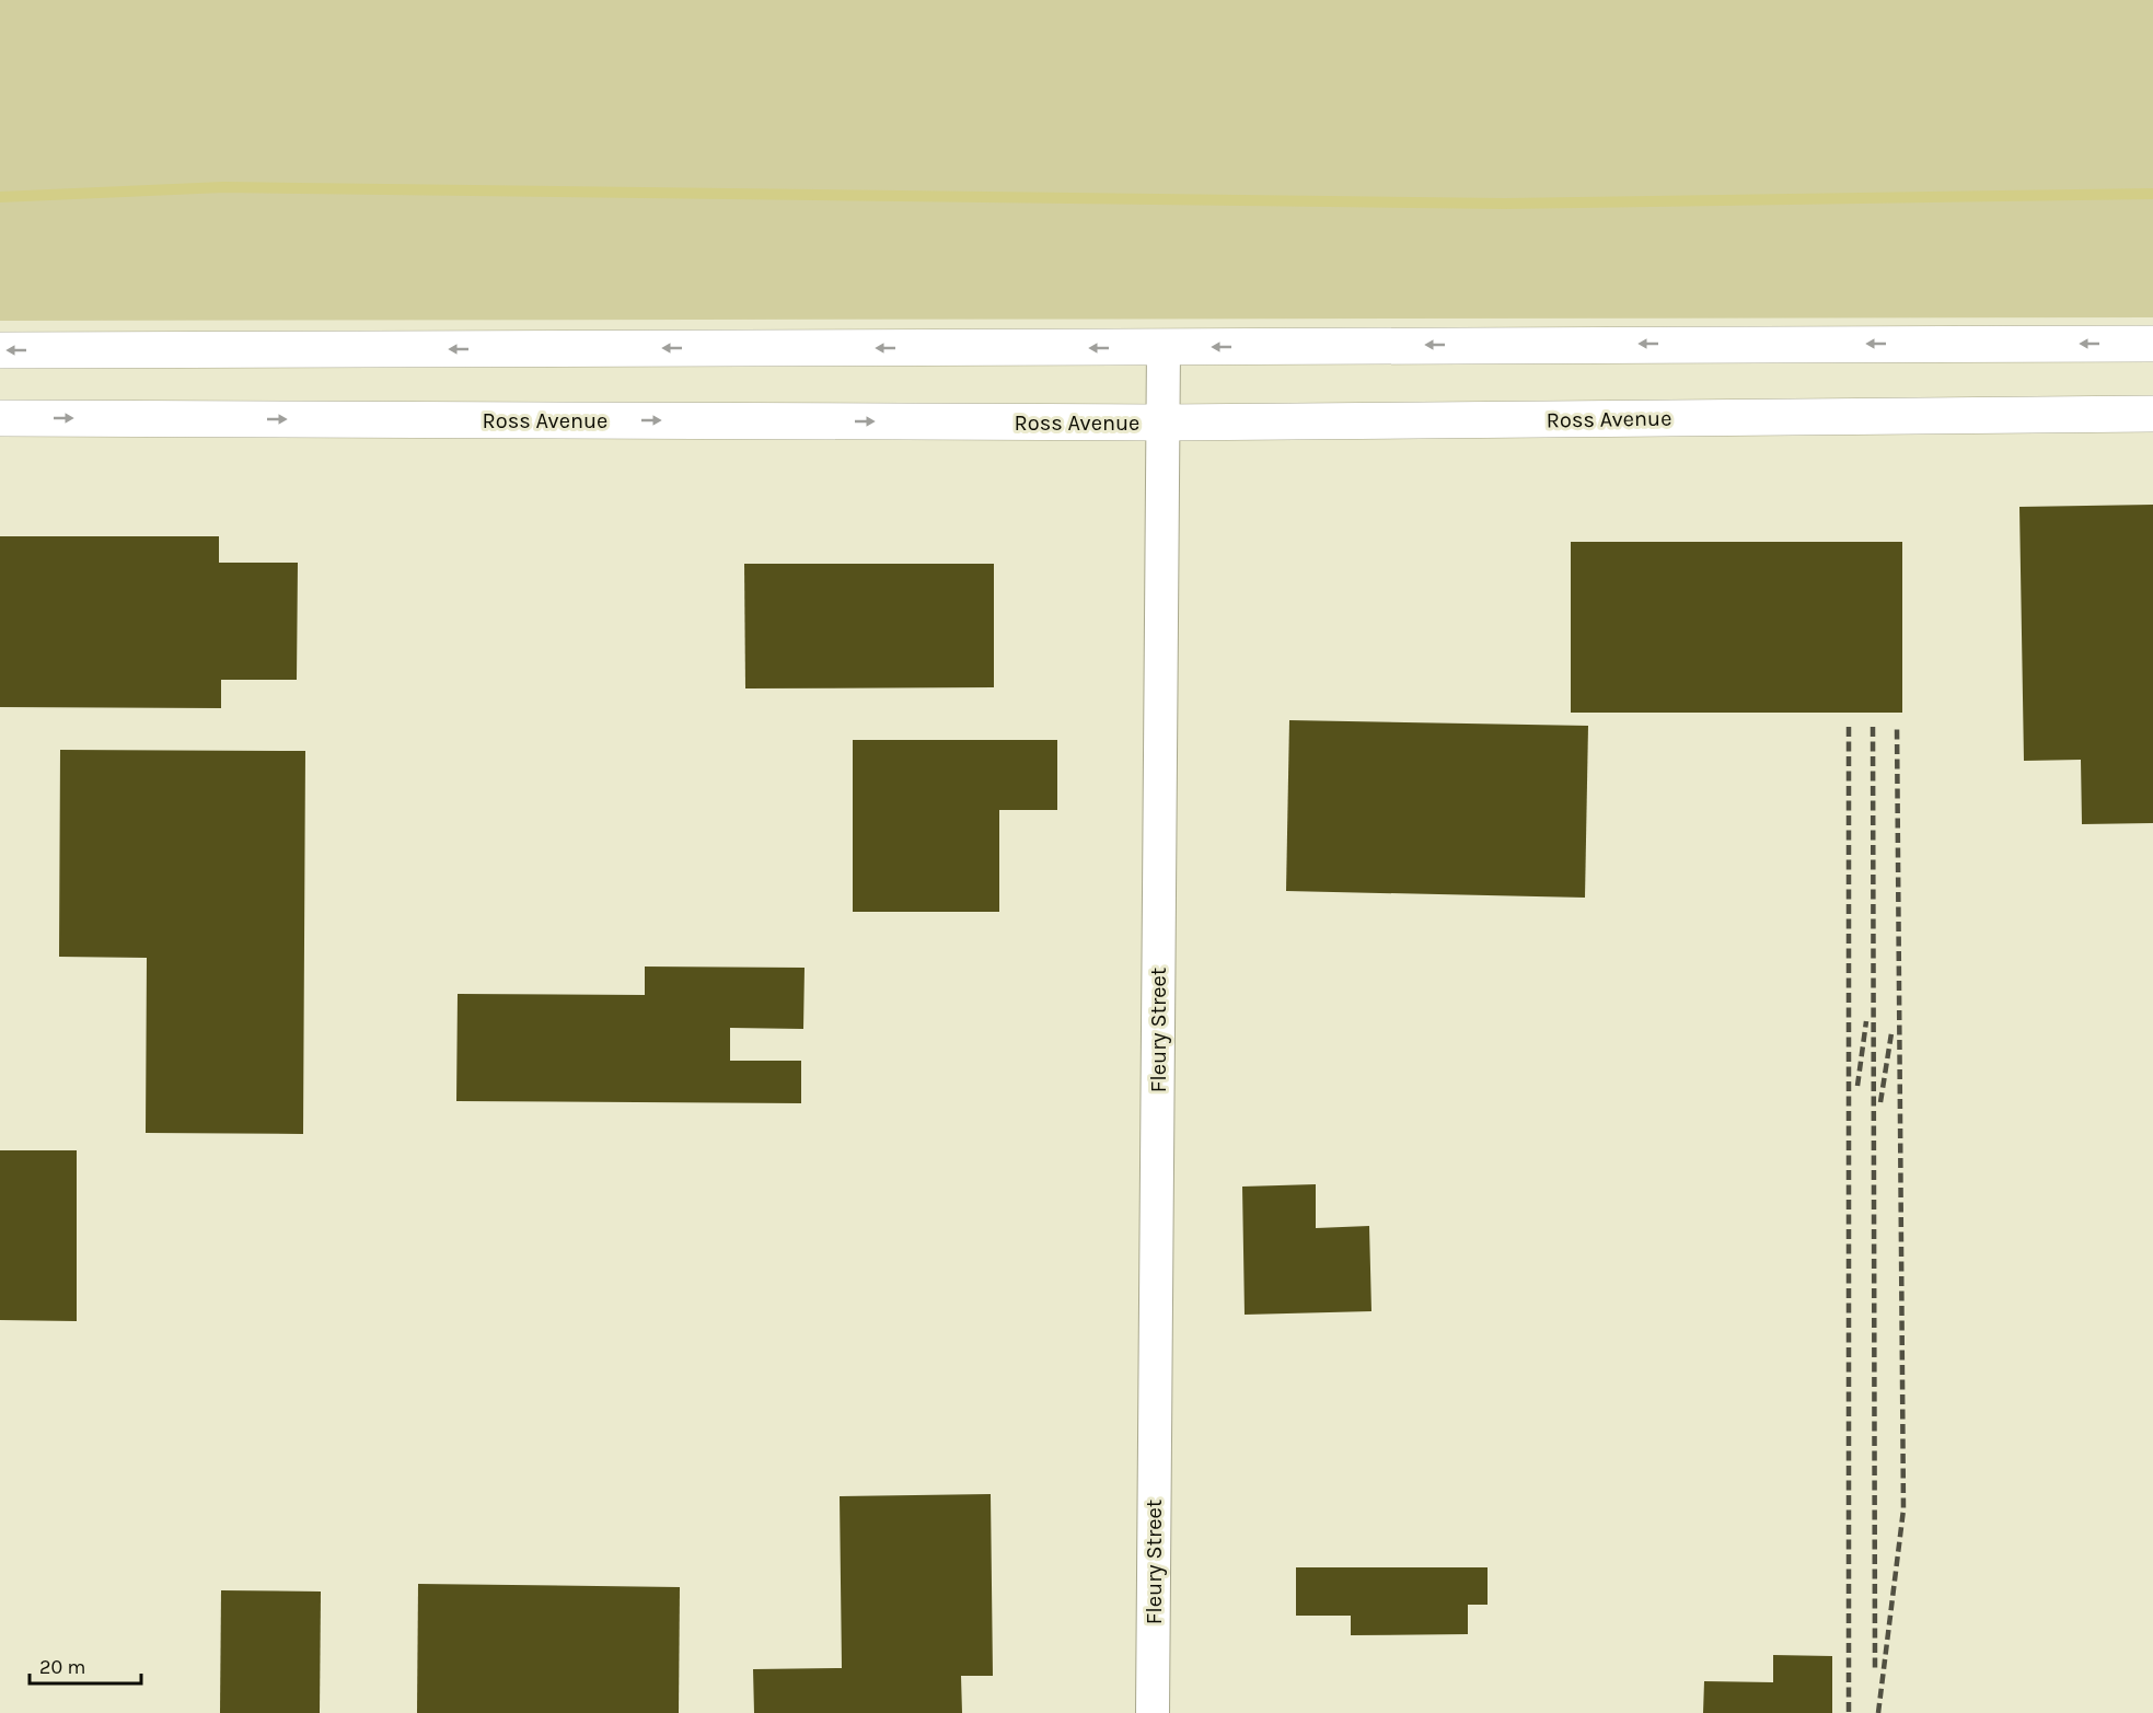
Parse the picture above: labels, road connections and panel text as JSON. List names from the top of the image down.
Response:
{
  "streets": {
    "main road": ["Ross Avenue"],
    "street": ["Fleury Street"]
  },
  "crossings": [
    ["Ross Avenue", "Fleury Street"]
  ],
  "scale_bar": "20 m"
}
